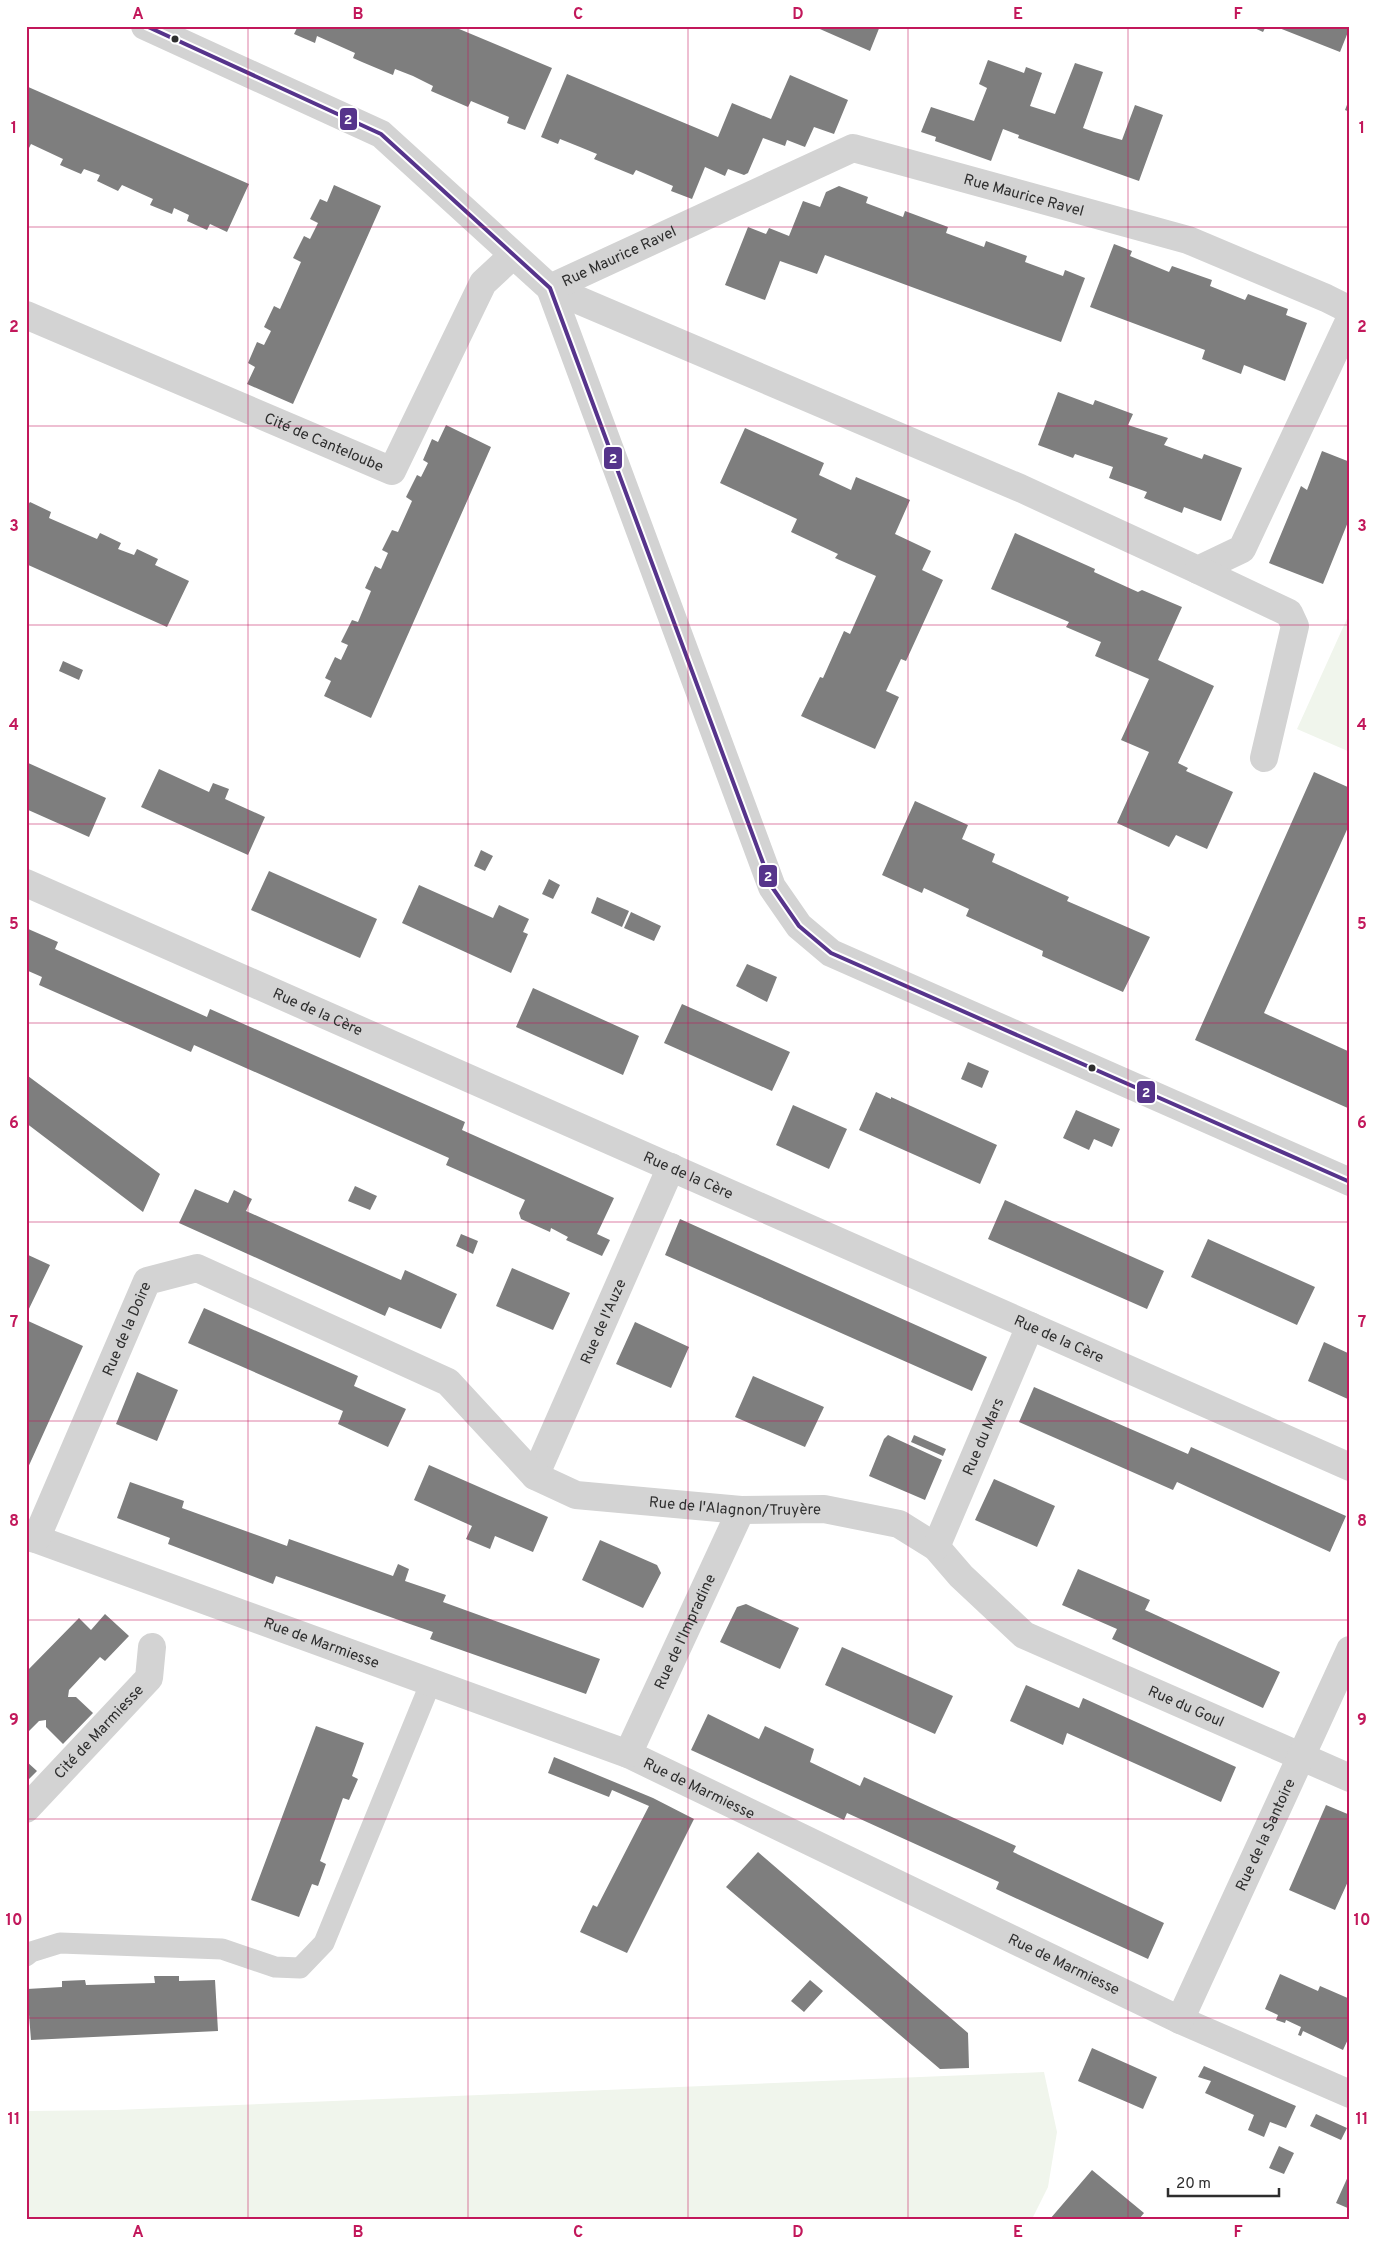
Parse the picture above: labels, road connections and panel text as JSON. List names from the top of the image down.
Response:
{
  "streets": {
    "street": [
      "Rue Maurice Ravel",
      "Cité de Canteloube",
      "Rue de la Cère",
      "Rue de l'Auze",
      "Rue de la Doire",
      "Rue du Mars",
      "Rue de l'Alagnon/Truyère",
      "Rue de l'Impradine",
      "Rue de Marmiesse",
      "Rue du Goul",
      "Cité de Marmiesse",
      "Rue de la Santoire"
    ]
  },
  "crossings": [
    ["Rue de la Cère", "Rue de l'Auze"],
    ["Rue de la Cère", "Rue du Mars"],
    ["Rue de l'Auze", "Rue de l'Alagnon/Truyère"],
    ["Rue de la Doire", "Rue de l'Alagnon/Truyère"],
    ["Rue de la Doire", "Rue de Marmiesse"],
    ["Rue du Mars", "Rue de l'Alagnon/Truyère"],
    ["Rue de l'Alagnon/Truyère", "Rue de l'Impradine"],
    ["Rue de l'Alagnon/Truyère", "Rue du Goul"],
    ["Rue de l'Impradine", "Rue de Marmiesse"],
    ["Rue de Marmiesse", "Rue de la Santoire"],
    ["Rue du Goul", "Rue de la Santoire"]
  ],
  "lines": ["transit line 2"],
  "scale_bar": "20 m",
  "grid": {
    "columns": [
      "A",
      "B",
      "C",
      "D",
      "E",
      "F"
    ],
    "rows": [
      "1",
      "2",
      "3",
      "4",
      "5",
      "6",
      "7",
      "8",
      "9",
      "10",
      "11"
    ]
  }
}
